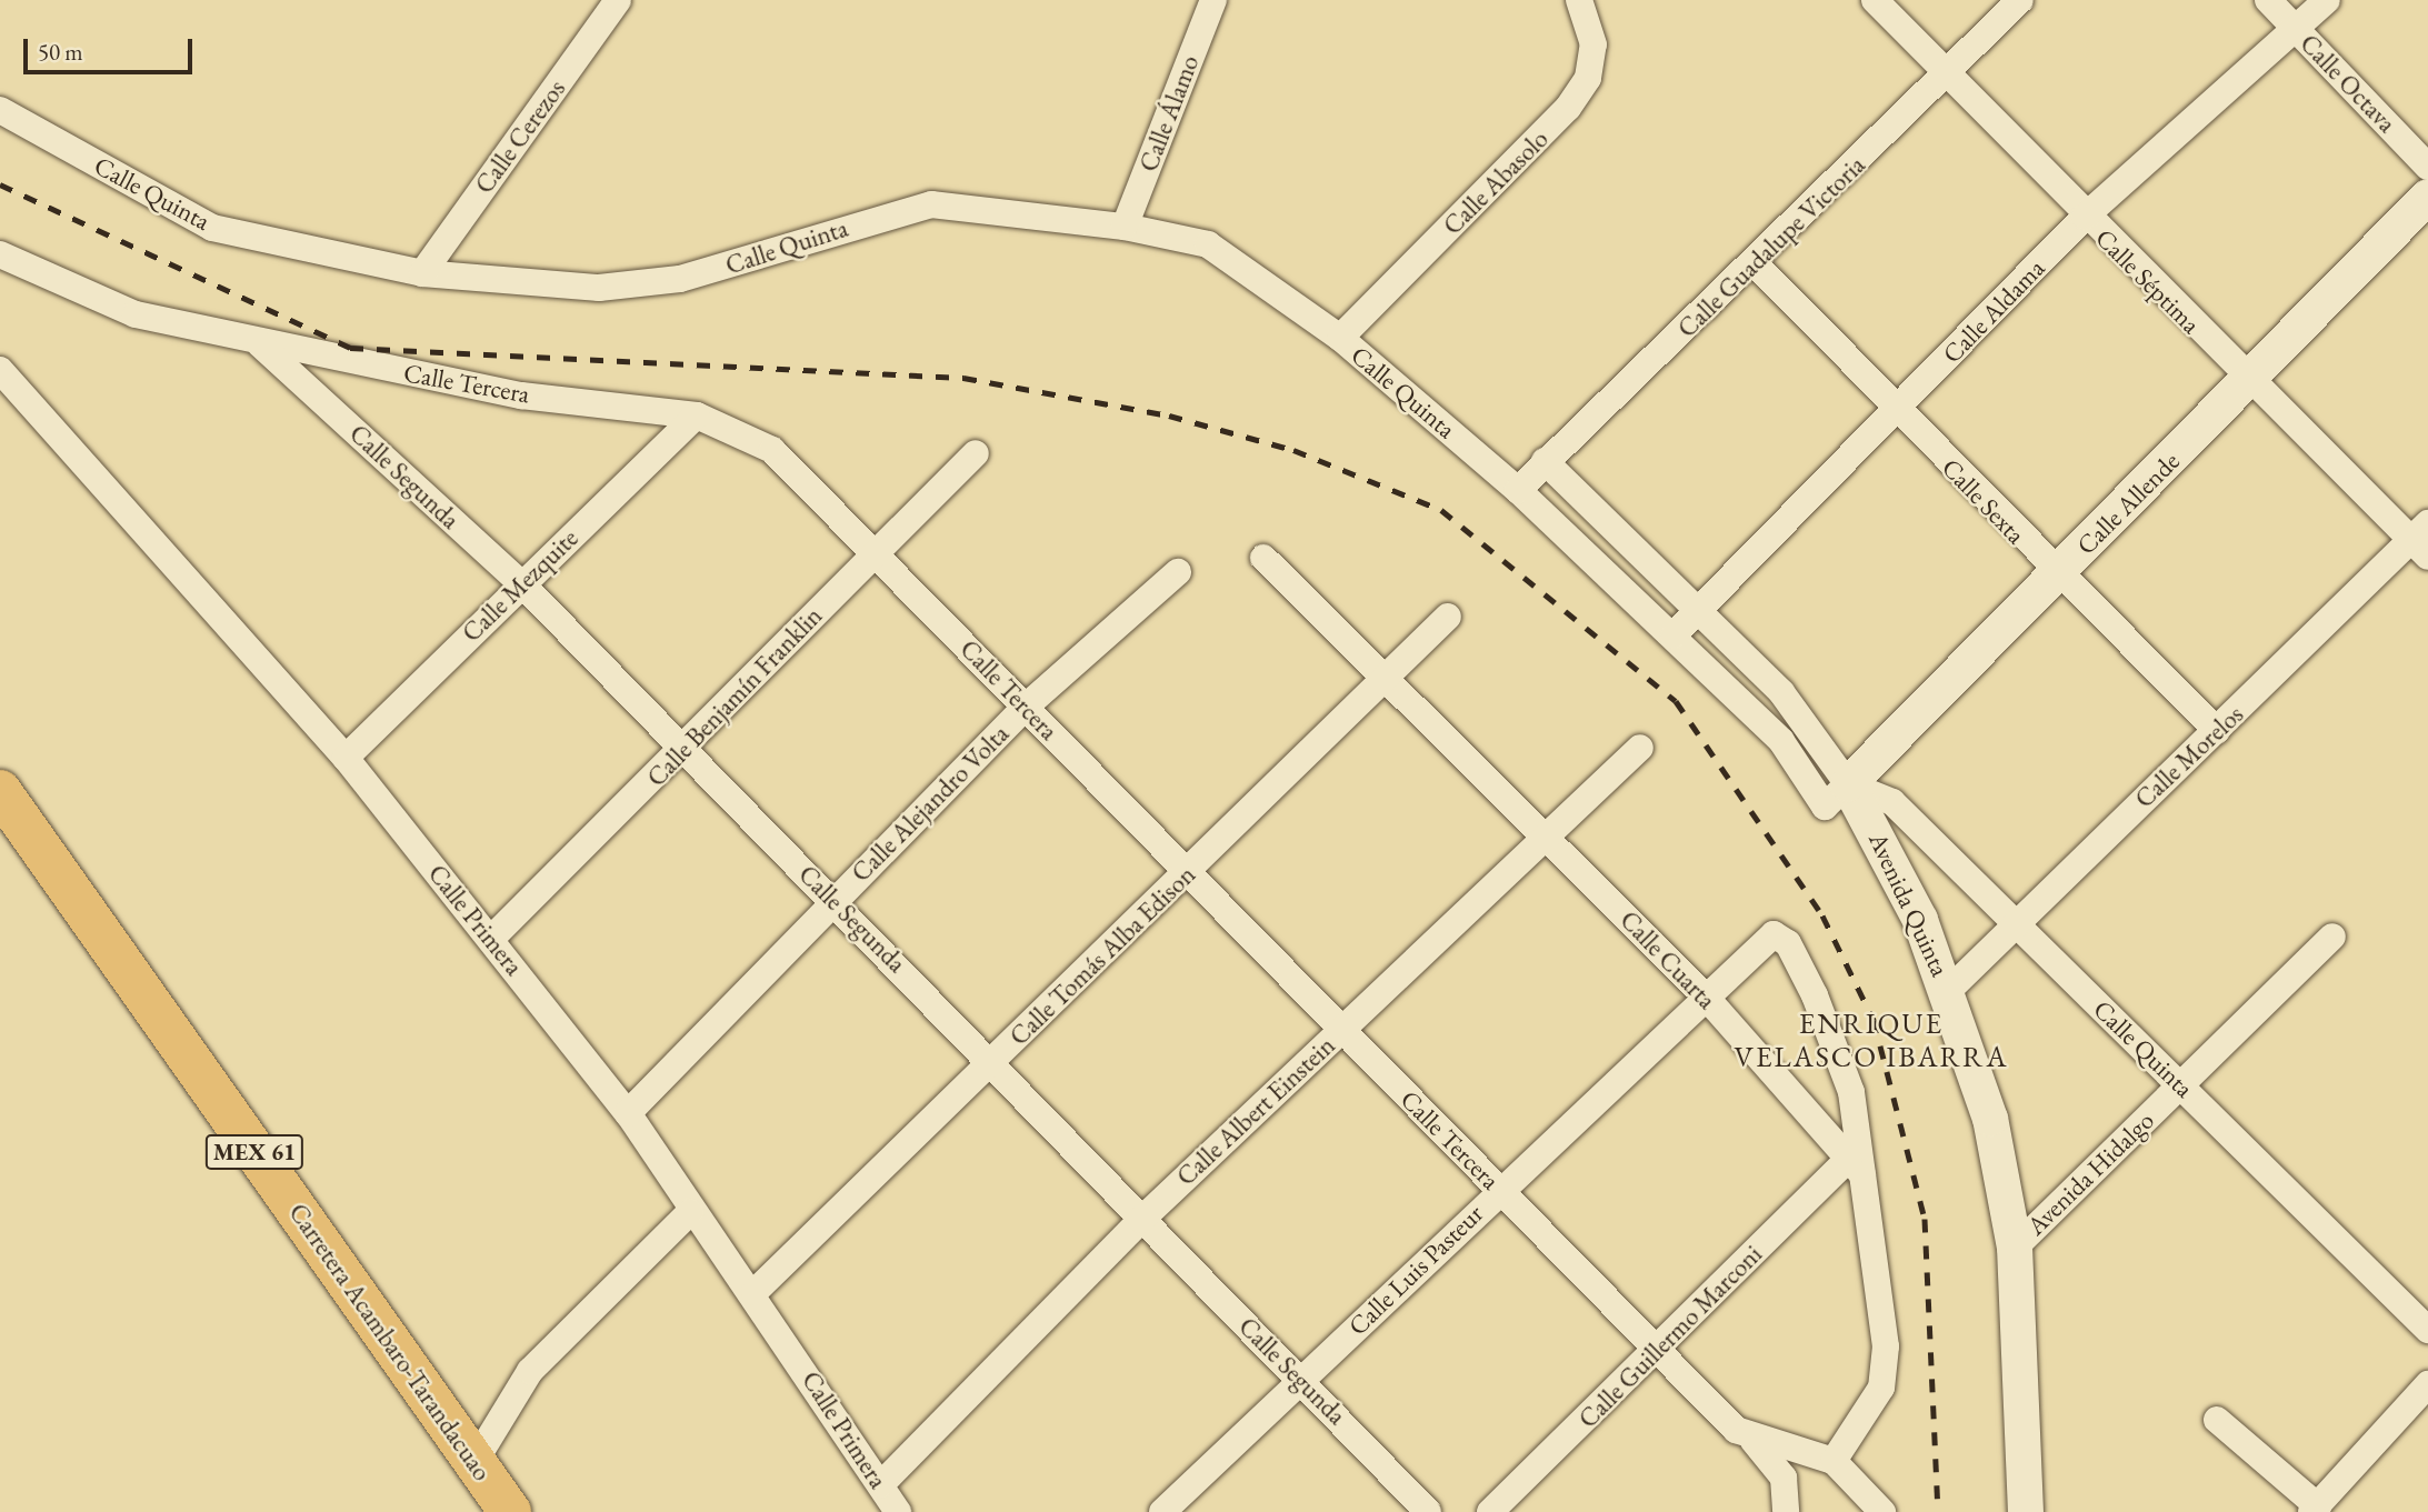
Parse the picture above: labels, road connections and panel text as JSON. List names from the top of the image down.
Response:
{
  "streets": {
    "main road": ["MEX 61", "Carretera Acambaro-Tarandacuao"],
    "street": [
      "Calle Octava",
      "Calle Álamo",
      "Calle Cerezos",
      "Calle Abasolo",
      "Calle Quinta",
      "Calle Guadalupe Victoria",
      "Calle Séptima",
      "Calle Aldama",
      "Calle Tercera",
      "Calle Segunda",
      "Calle Sexta",
      "Calle Allende",
      "Calle Mezquite",
      "Calle Benjamín Franklin",
      "Calle Morelos",
      "Calle Alejandro Volta",
      "Avenida Quinta",
      "Calle Primera",
      "Calle Tomás Alba Edison",
      "Calle Cuarta",
      "Calle Albert Einstein",
      "Avenida Hidalgo",
      "Calle Luis Pasteur",
      "Calle Guillermo Marconi"
    ]
  },
  "crossings": [
    ["Calle Octava", "Calle Aldama"],
    ["Calle Álamo", "Calle Quinta"],
    ["Calle Cerezos", "Calle Quinta"],
    ["Calle Abasolo", "Calle Quinta"],
    ["Calle Quinta", "Calle Guadalupe Victoria"],
    ["Calle Quinta", "Calle Allende"],
    ["Calle Quinta", "Calle Morelos"],
    ["Calle Quinta", "Avenida Quinta"],
    ["Calle Quinta", "Avenida Hidalgo"],
    ["Calle Guadalupe Victoria", "Calle Séptima"],
    ["Calle Guadalupe Victoria", "Calle Sexta"],
    ["Calle Guadalupe Victoria", "Avenida Quinta"],
    ["Calle Séptima", "Calle Aldama"],
    ["Calle Séptima", "Calle Allende"],
    ["Calle Séptima", "Calle Morelos"],
    ["Calle Aldama", "Calle Sexta"],
    ["Calle Aldama", "Avenida Quinta"],
    ["Calle Tercera", "Calle Segunda"],
    ["Calle Tercera", "Calle Mezquite"],
    ["Calle Tercera", "Calle Benjamín Franklin"],
    ["Calle Tercera", "Calle Alejandro Volta"],
    ["Calle Tercera", "Calle Tomás Alba Edison"],
    ["Calle Tercera", "Calle Albert Einstein"],
    ["Calle Tercera", "Calle Luis Pasteur"],
    ["Calle Tercera", "Calle Guillermo Marconi"],
    ["Calle Segunda", "Calle Mezquite"],
    ["Calle Segunda", "Calle Benjamín Franklin"],
    ["Calle Segunda", "Calle Alejandro Volta"],
    ["Calle Segunda", "Calle Tomás Alba Edison"],
    ["Calle Segunda", "Calle Albert Einstein"],
    ["Calle Segunda", "Calle Luis Pasteur"],
    ["Calle Sexta", "Calle Allende"],
    ["Calle Sexta", "Calle Morelos"],
    ["Calle Allende", "Avenida Quinta"],
    ["Calle Mezquite", "Calle Primera"],
    ["Calle Benjamín Franklin", "Calle Primera"],
    ["Calle Morelos", "Avenida Quinta"],
    ["Calle Alejandro Volta", "Calle Primera"],
    ["Avenida Quinta", "Avenida Hidalgo"],
    ["Calle Primera", "Calle Tomás Alba Edison"],
    ["Calle Primera", "Calle Albert Einstein"],
    ["Calle Tomás Alba Edison", "Calle Cuarta"],
    ["Calle Cuarta", "Calle Albert Einstein"],
    ["Calle Cuarta", "Calle Luis Pasteur"],
    ["Calle Cuarta", "Calle Guillermo Marconi"],
    ["Calle Luis Pasteur", "Calle Guillermo Marconi"]
  ],
  "districts": ["ENRIQUE VELASCO IBARRA"],
  "scale_bar": "50 m"
}
